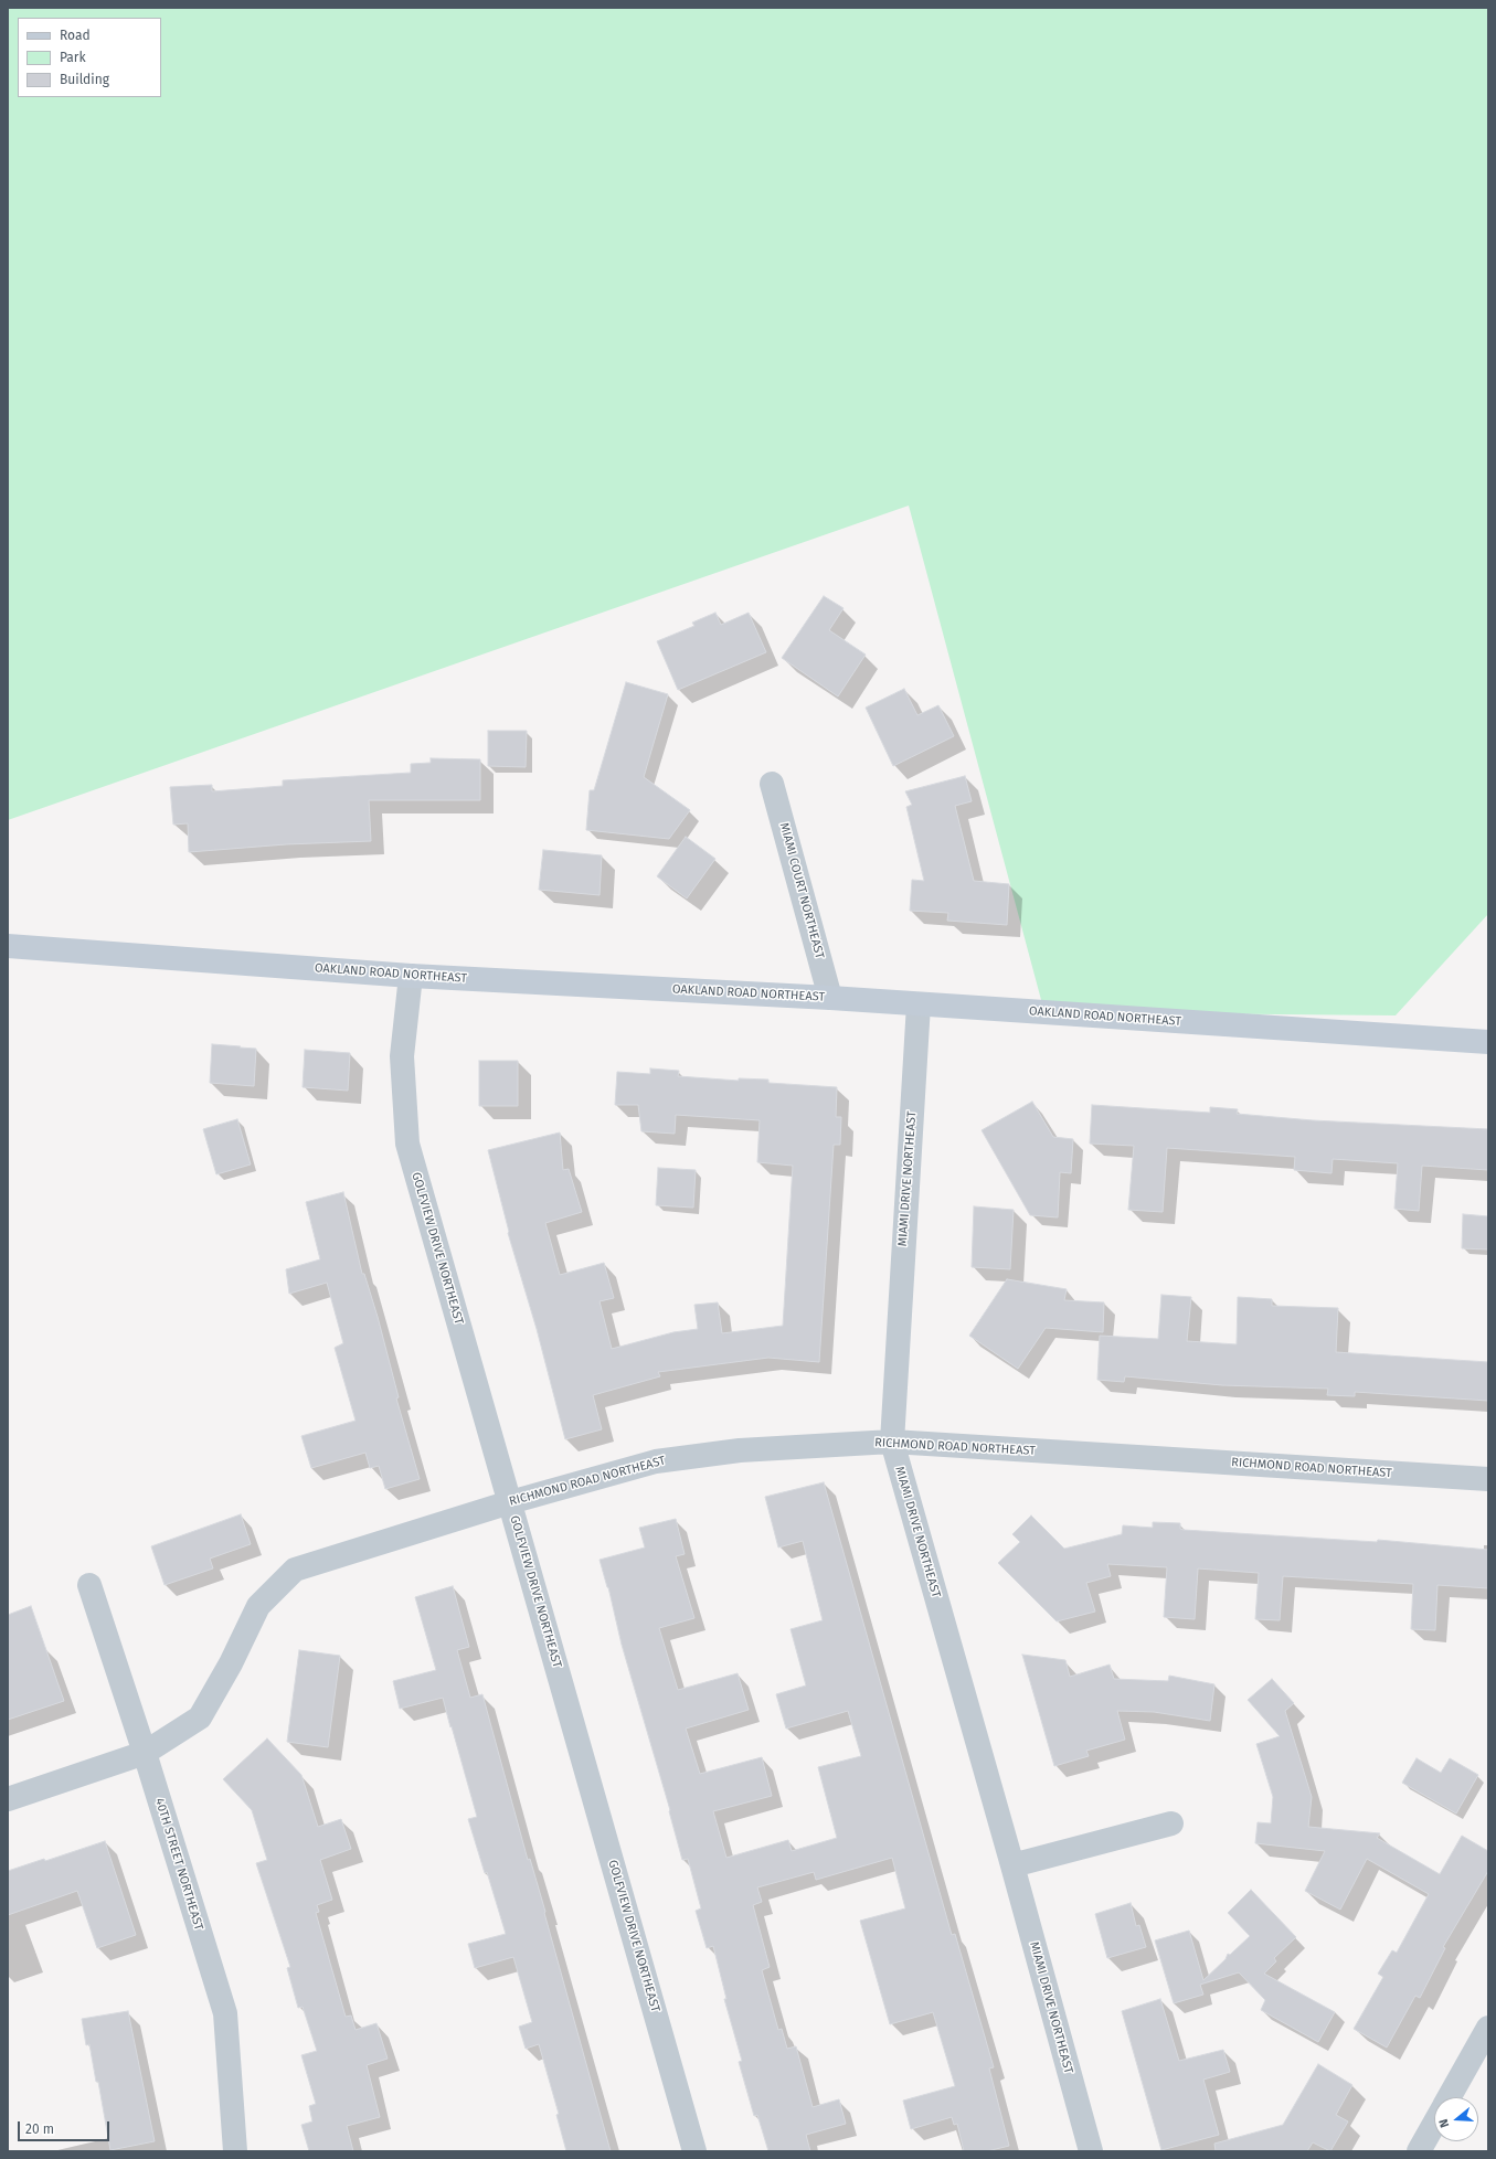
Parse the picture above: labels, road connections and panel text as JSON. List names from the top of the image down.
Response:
{
  "streets": {
    "main road": ["OAKLAND ROAD NORTHEAST"],
    "street": [
      "MIAMI COURT NORTHEAST",
      "MIAMI DRIVE NORTHEAST",
      "GOLFVIEW DRIVE NORTHEAST",
      "RICHMOND ROAD NORTHEAST",
      "40TH STREET NORTHEAST"
    ]
  },
  "crossings": [
    ["MIAMI COURT NORTHEAST", "OAKLAND ROAD NORTHEAST"],
    ["OAKLAND ROAD NORTHEAST", "MIAMI DRIVE NORTHEAST"],
    ["OAKLAND ROAD NORTHEAST", "GOLFVIEW DRIVE NORTHEAST"],
    ["MIAMI DRIVE NORTHEAST", "RICHMOND ROAD NORTHEAST"],
    ["GOLFVIEW DRIVE NORTHEAST", "RICHMOND ROAD NORTHEAST"],
    ["RICHMOND ROAD NORTHEAST", "40TH STREET NORTHEAST"]
  ],
  "legend": ["Road", "Park", "Building"],
  "scale_bar": "20 m",
  "north": "left"
}
